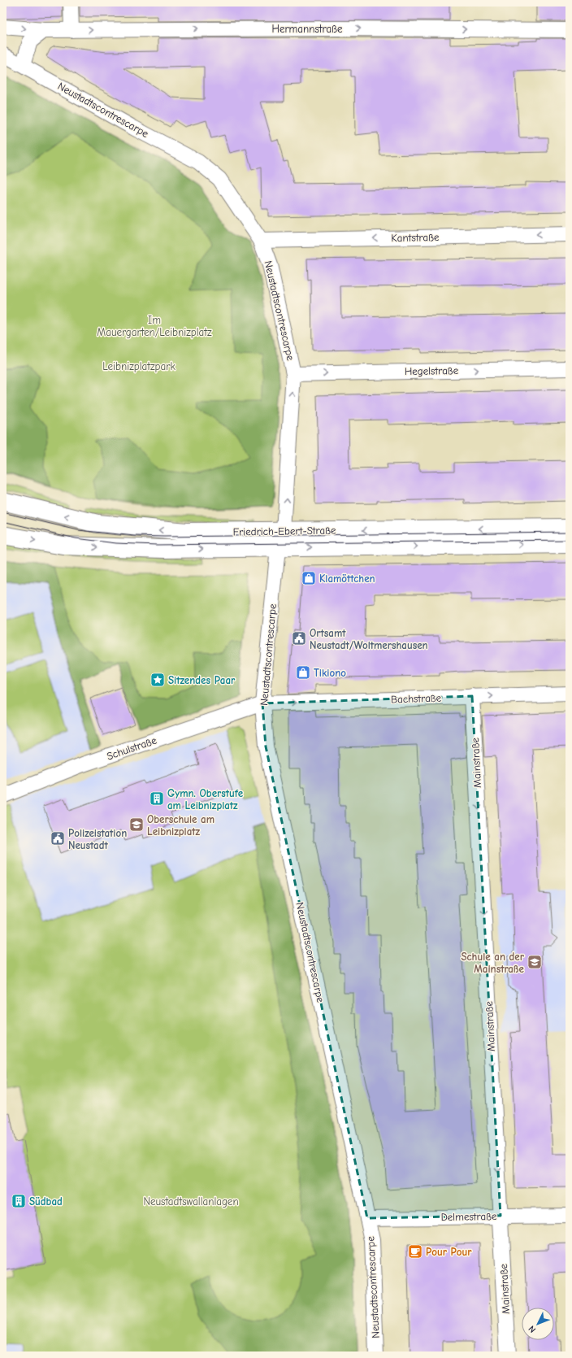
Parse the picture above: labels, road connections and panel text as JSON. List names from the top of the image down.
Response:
{
  "streets": {
    "main road": ["Friedrich-Ebert-Straße"],
    "street": [
      "Hermannstraße",
      "Neustadtscontrescarpe",
      "Kantstraße",
      "Hegelstraße",
      "Bachstraße",
      "Schulstraße",
      "Mainstraße",
      "Delmestraße"
    ]
  },
  "crossings": [
    ["Neustadtscontrescarpe", "Kantstraße"],
    ["Neustadtscontrescarpe", "Hegelstraße"],
    ["Neustadtscontrescarpe", "Friedrich-Ebert-Straße"],
    ["Neustadtscontrescarpe", "Bachstraße"],
    ["Neustadtscontrescarpe", "Schulstraße"],
    ["Neustadtscontrescarpe", "Delmestraße"],
    ["Bachstraße", "Schulstraße"],
    ["Bachstraße", "Mainstraße"],
    ["Mainstraße", "Delmestraße"]
  ],
  "one_way": [
    "Hermannstraße",
    "Kantstraße",
    "Hegelstraße",
    "Bachstraße",
    "Mainstraße"
  ],
  "parks": ["Im Mauergarten/Leibnizplatz", "Leibnizplatzpark", "Neustadtswallanlagen"],
  "places": {
    "shop": ["Klamöttchen", "Tikiono"],
    "public building": ["Ortsamt Neustadt/Woltmershausen", "Polizeistation Neustadt"],
    "place": ["Sitzendes Paar"],
    "building": ["Gymn. Oberstufe am Leibnizplatz", "Südbad"],
    "school or university": ["Oberschule am Leibnizplatz", "Schule an der Mainstraße"],
    "cafe": ["Pour Pour"]
  },
  "north": "bottom left"
}
